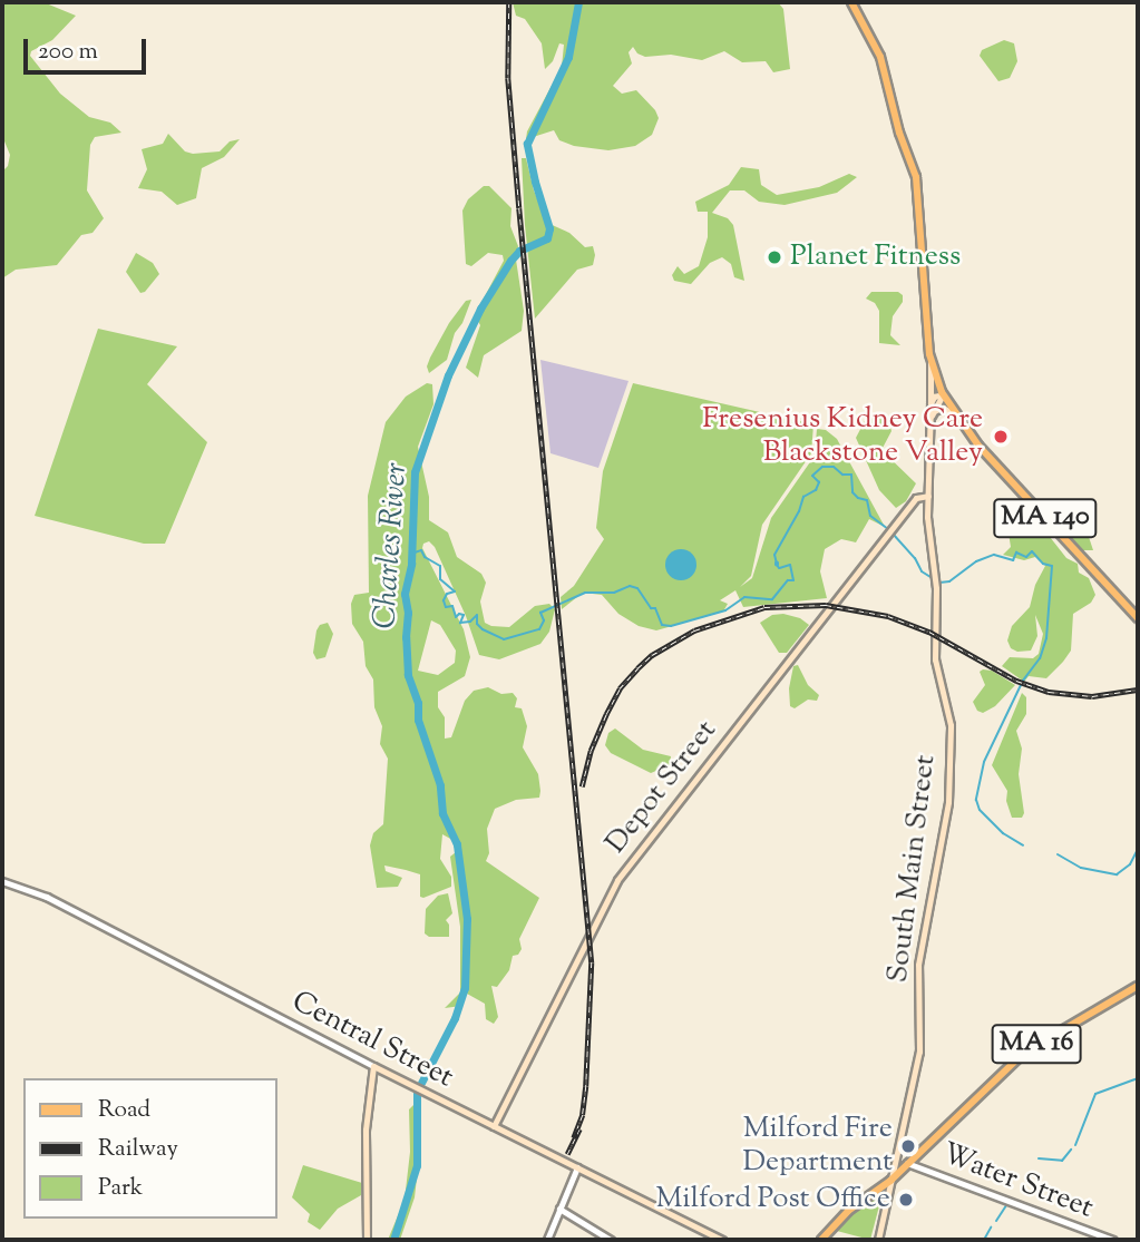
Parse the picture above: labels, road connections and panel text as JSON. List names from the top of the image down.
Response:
{
  "streets": {
    "main road": [
      "MA 140",
      "Depot Street",
      "South Main Street",
      "Central Street",
      "MA 16"
    ],
    "street": ["Water Street"]
  },
  "crossings": [
    ["Depot Street", "South Main Street"],
    ["Depot Street", "Central Street"],
    ["South Main Street", "MA 16"],
    ["MA 16", "Water Street"]
  ],
  "water": ["Charles River"],
  "places": [
    "Planet Fitness",
    "Fresenius Kidney Care Blackstone Valley",
    "Milford Fire Department",
    "Milford Post Office"
  ],
  "legend": ["Road", "Railway", "Park"],
  "scale_bar": "200 m"
}
